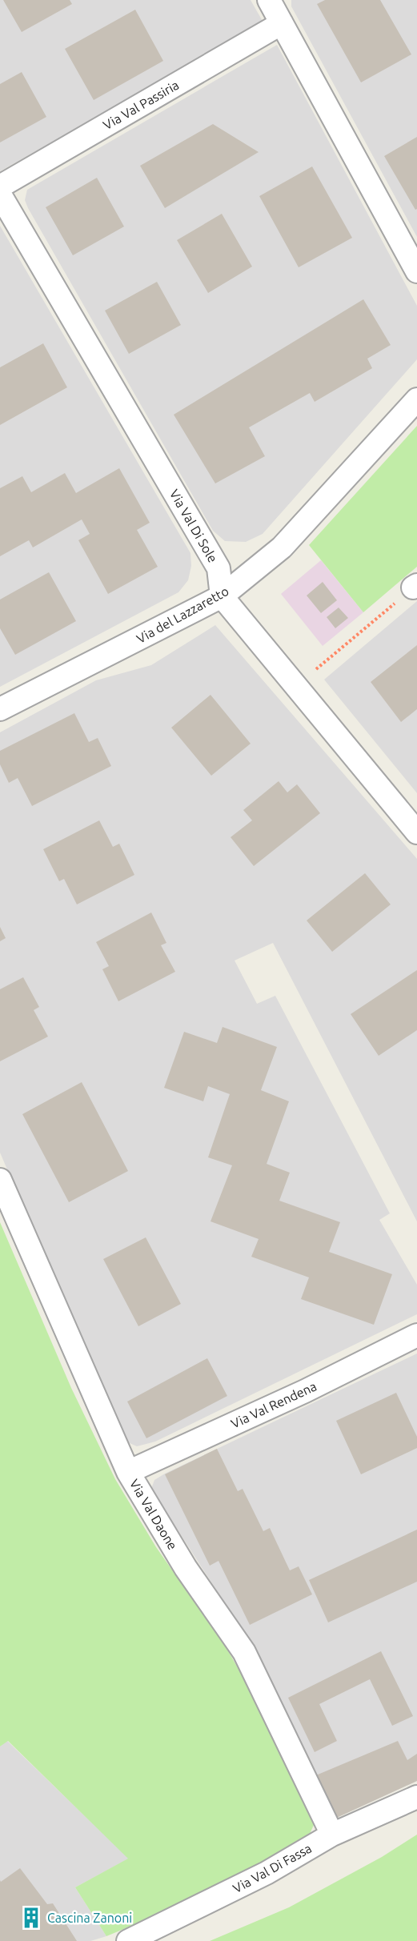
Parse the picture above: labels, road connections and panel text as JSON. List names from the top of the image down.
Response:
{
  "streets": {
    "street": [
      "Via Val Passiria",
      "Via Val Di Sole",
      "Via del Lazzaretto",
      "Via Val Rendena",
      "Via Val Daone",
      "Via Val Di Fassa"
    ]
  },
  "crossings": [
    ["Via Val Di Sole", "Via del Lazzaretto"],
    ["Via Val Rendena", "Via Val Daone"],
    ["Via Val Daone", "Via Val Di Fassa"]
  ],
  "places": {
    "building": ["Cascina Zanoni"]
  }
}
